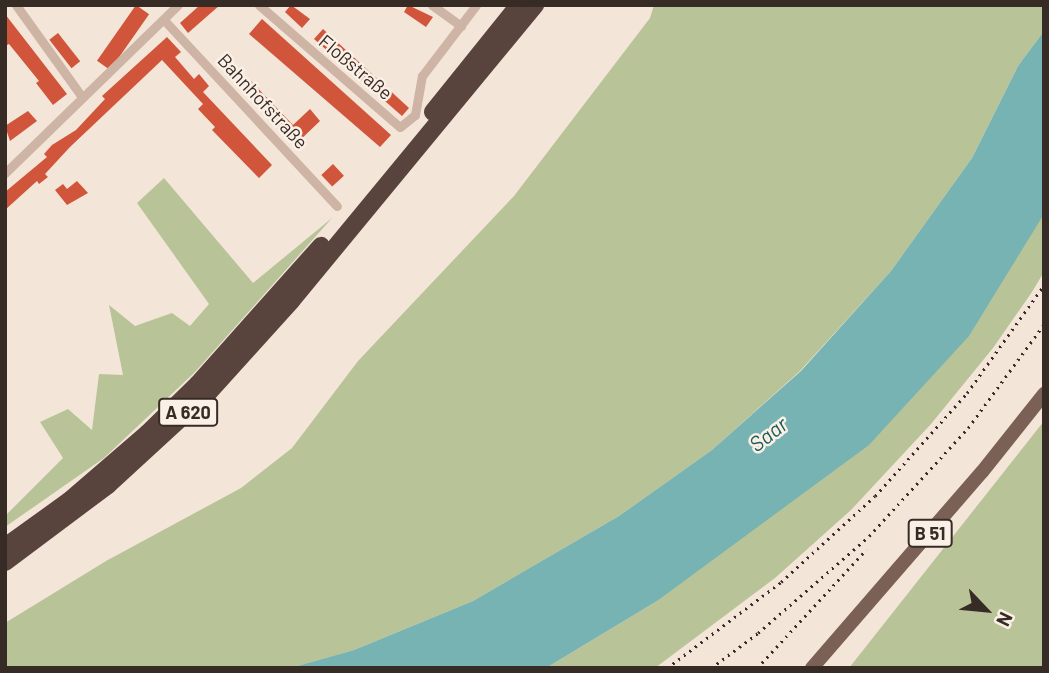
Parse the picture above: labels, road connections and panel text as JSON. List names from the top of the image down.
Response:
{
  "streets": {
    "highway": ["A 620"],
    "main road": ["B 51"],
    "street": ["Floßstraße", "Bahnhofstraße"]
  },
  "water": ["Saar"],
  "north": "bottom right"
}
